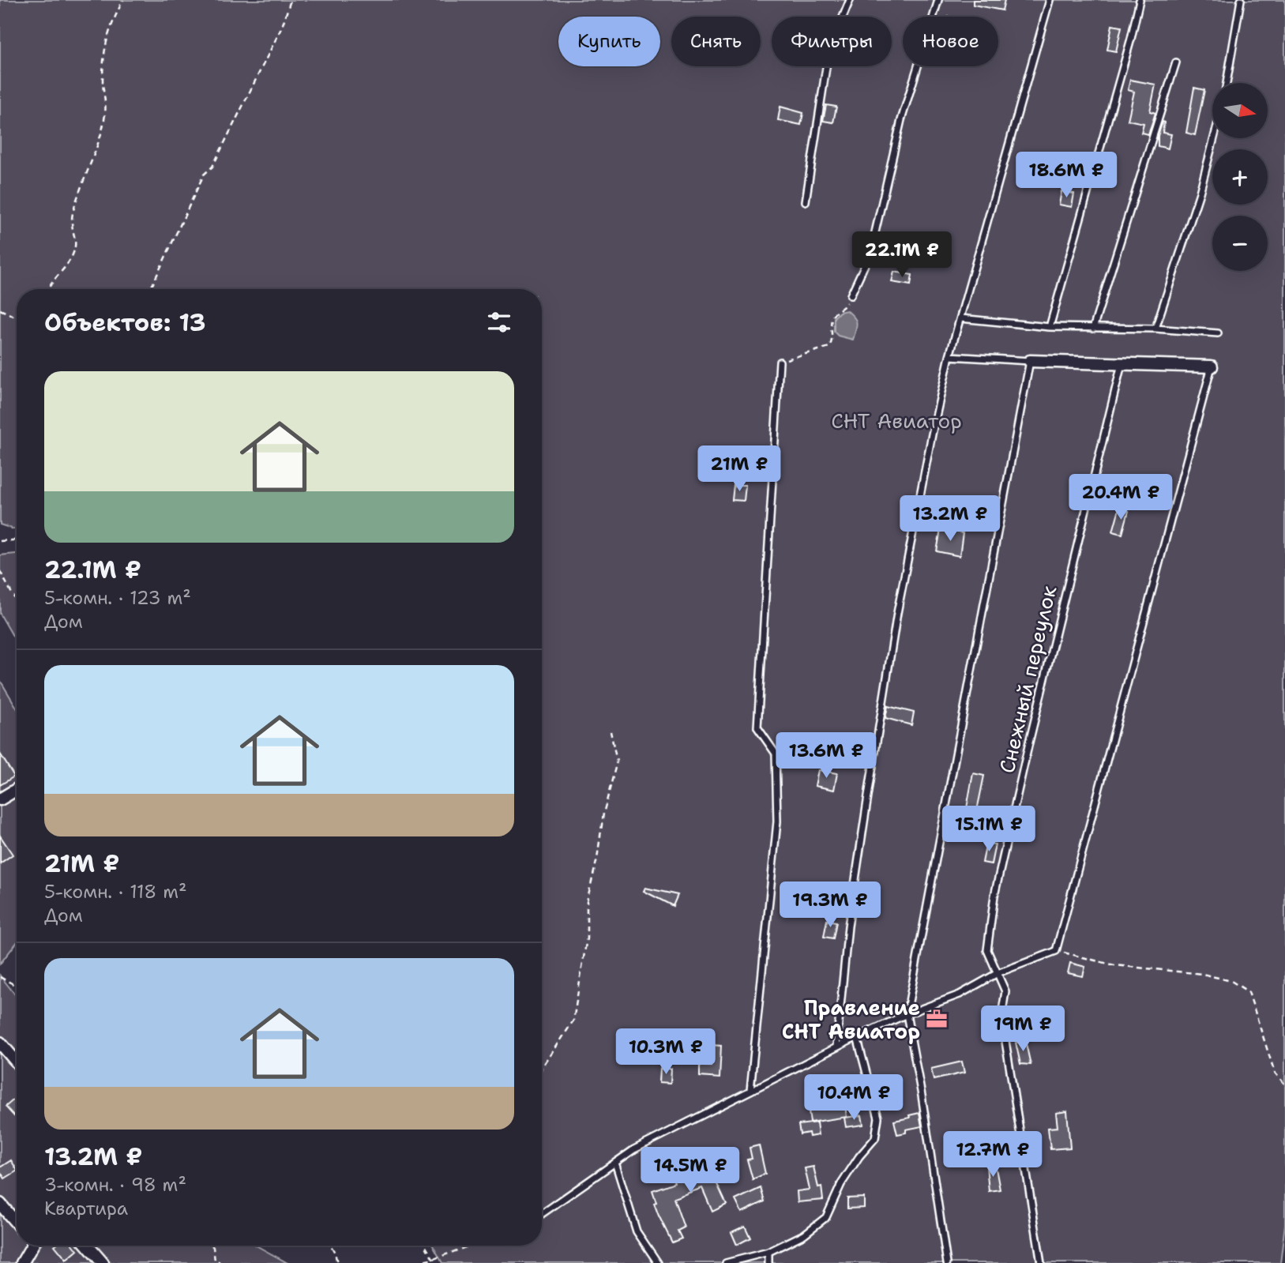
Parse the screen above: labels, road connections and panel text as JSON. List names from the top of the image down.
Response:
{
  "streets": {
    "lane": ["Снежный переулок"]
  },
  "parks": ["СНТ Авиатор"],
  "places": {
    "office": ["Правление СНТ Авиатор"]
  },
  "north": "right",
  "page": {
    "chip": [
      "Купить",
      "Снять",
      "Фильтры",
      "Новое"
    ],
    "map_buttons": ["+", "−"],
    "price": [
      "18.6M ₽",
      "22.1M ₽",
      "21M ₽",
      "20.4M ₽",
      "13.2M ₽",
      "13.6M ₽",
      "15.1M ₽",
      "19.3M ₽",
      "19M ₽",
      "10.3M ₽",
      "10.4M ₽",
      "12.7M ₽",
      "14.5M ₽"
    ],
    "heading": "Объектов: 13",
    "list": [
      {
        "name": "22.1M ₽",
        "note": "5-комн. · 123 m² · Дом"
      },
      {
        "name": "21M ₽",
        "note": "5-комн. · 118 m² · Дом"
      },
      {
        "name": "13.2M ₽",
        "note": "3-комн. · 98 m² · Квартира"
      }
    ]
  }
}
